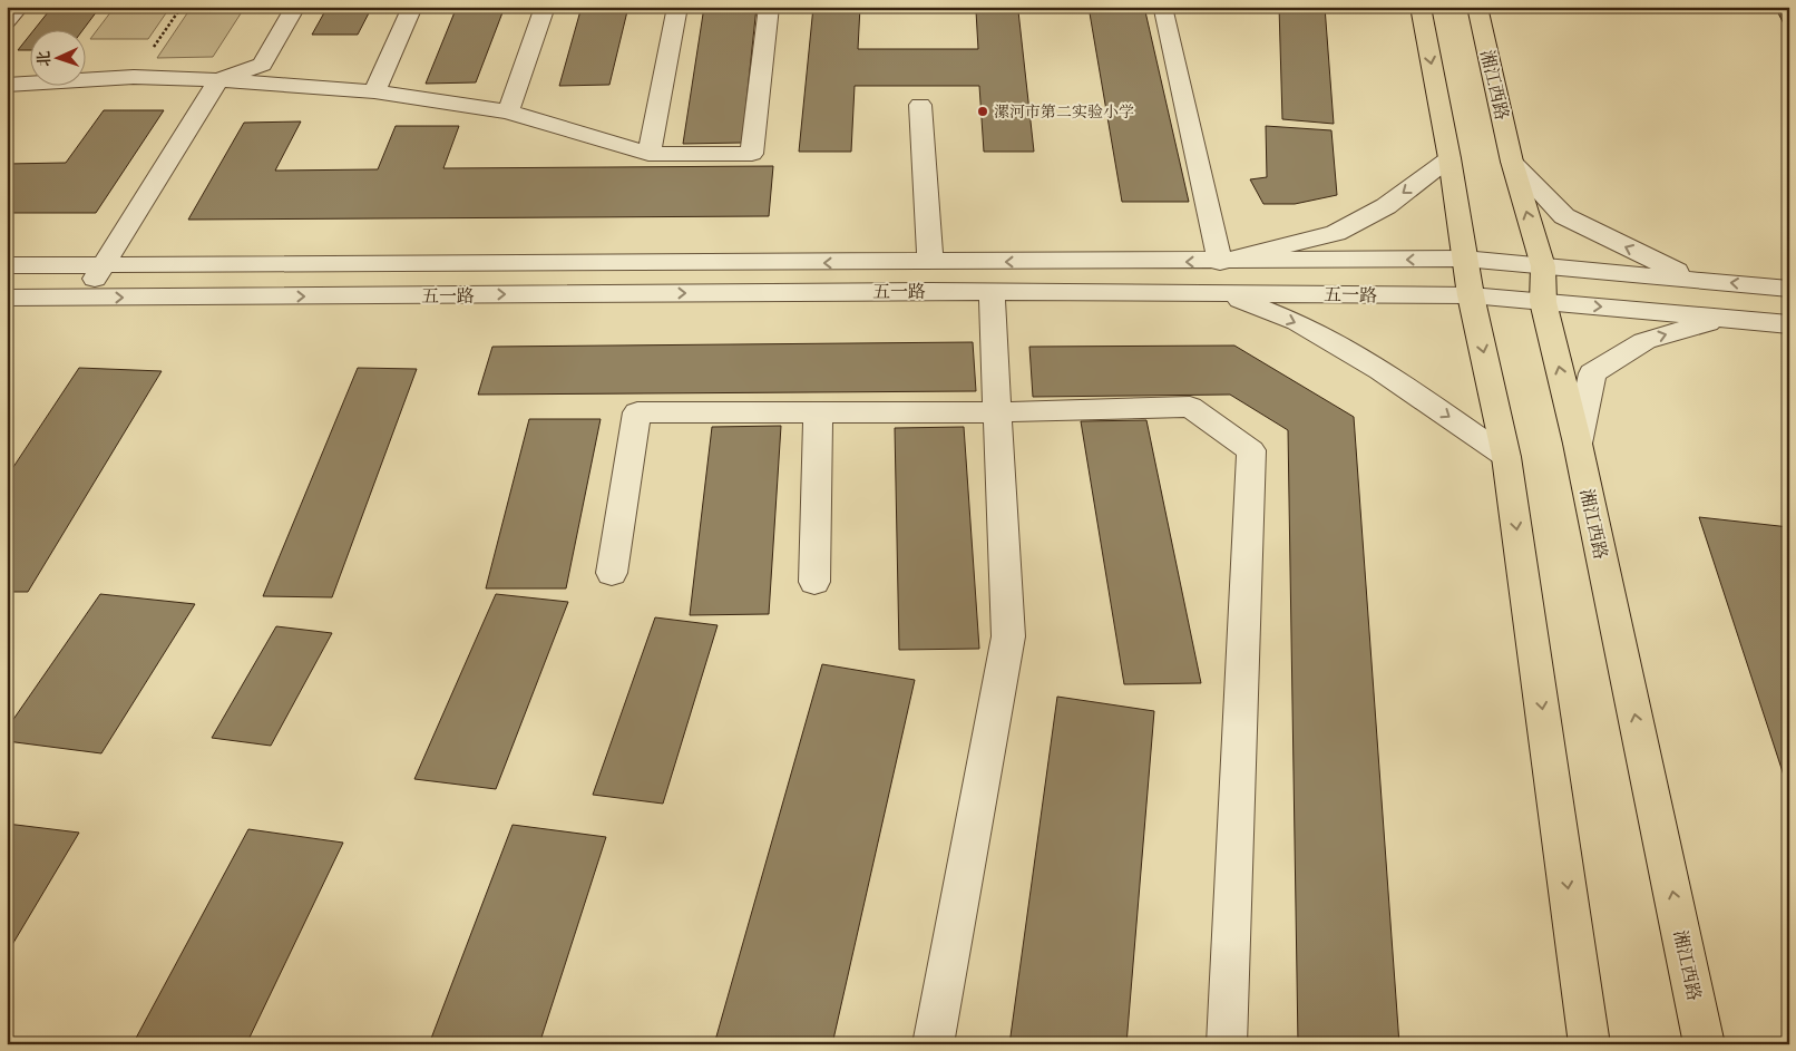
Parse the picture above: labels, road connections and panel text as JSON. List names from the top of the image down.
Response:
{
  "streets": {
    "main road": ["湘江西路"],
    "street": ["五一路"]
  },
  "crossings": [
    ["湘江西路", "五一路"]
  ],
  "places": ["漯河市第二实验小学"],
  "north": "left"
}
